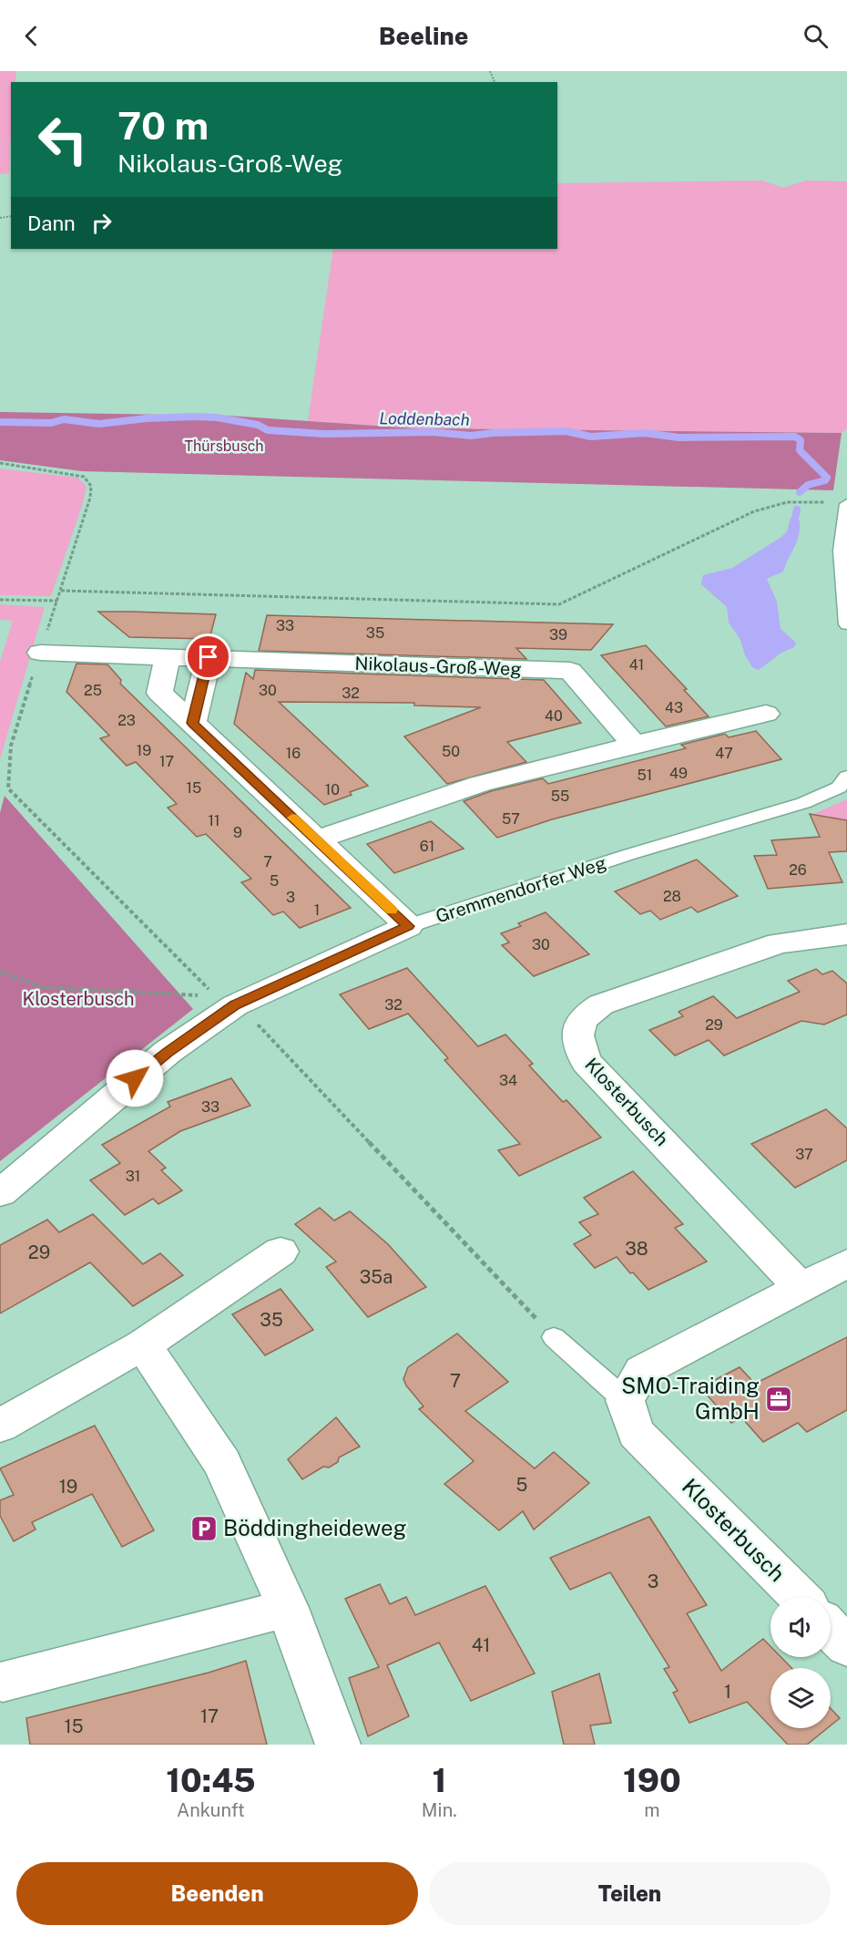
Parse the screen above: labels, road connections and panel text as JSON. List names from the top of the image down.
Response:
{
  "streets": {
    "street": ["Nikolaus-Groß-Weg", "Gremmendorfer Weg", "Klosterbusch"]
  },
  "water": ["Loddenbach"],
  "parks": ["Thürsbusch", "Klosterbusch"],
  "places": {
    "office": ["SMO-Traiding GmbH"],
    "parking": ["Böddingheideweg"]
  },
  "house_numbers": [
    "33",
    "35",
    "39",
    "41",
    "25",
    "30",
    "32",
    "43",
    "40",
    "23",
    "19",
    "50",
    "16",
    "47",
    "17",
    "49",
    "51",
    "15",
    "10",
    "55",
    "57",
    "11",
    "9",
    "61",
    "7",
    "26",
    "5",
    "28",
    "3",
    "1",
    "30",
    "32",
    "29",
    "34",
    "33",
    "37",
    "31",
    "38",
    "29",
    "35a",
    "35",
    "7",
    "5",
    "19",
    "3",
    "41",
    "1",
    "17",
    "15"
  ],
  "page": {
    "header": "Beeline",
    "turn": ["70 m", "Nikolaus-Groß-Weg"],
    "then": "Dann",
    "eta": [
      "10:45",
      "Ankunft",
      "1",
      "Min.",
      "190",
      "m"
    ],
    "buttons": ["Beenden", "Teilen"]
  }
}
